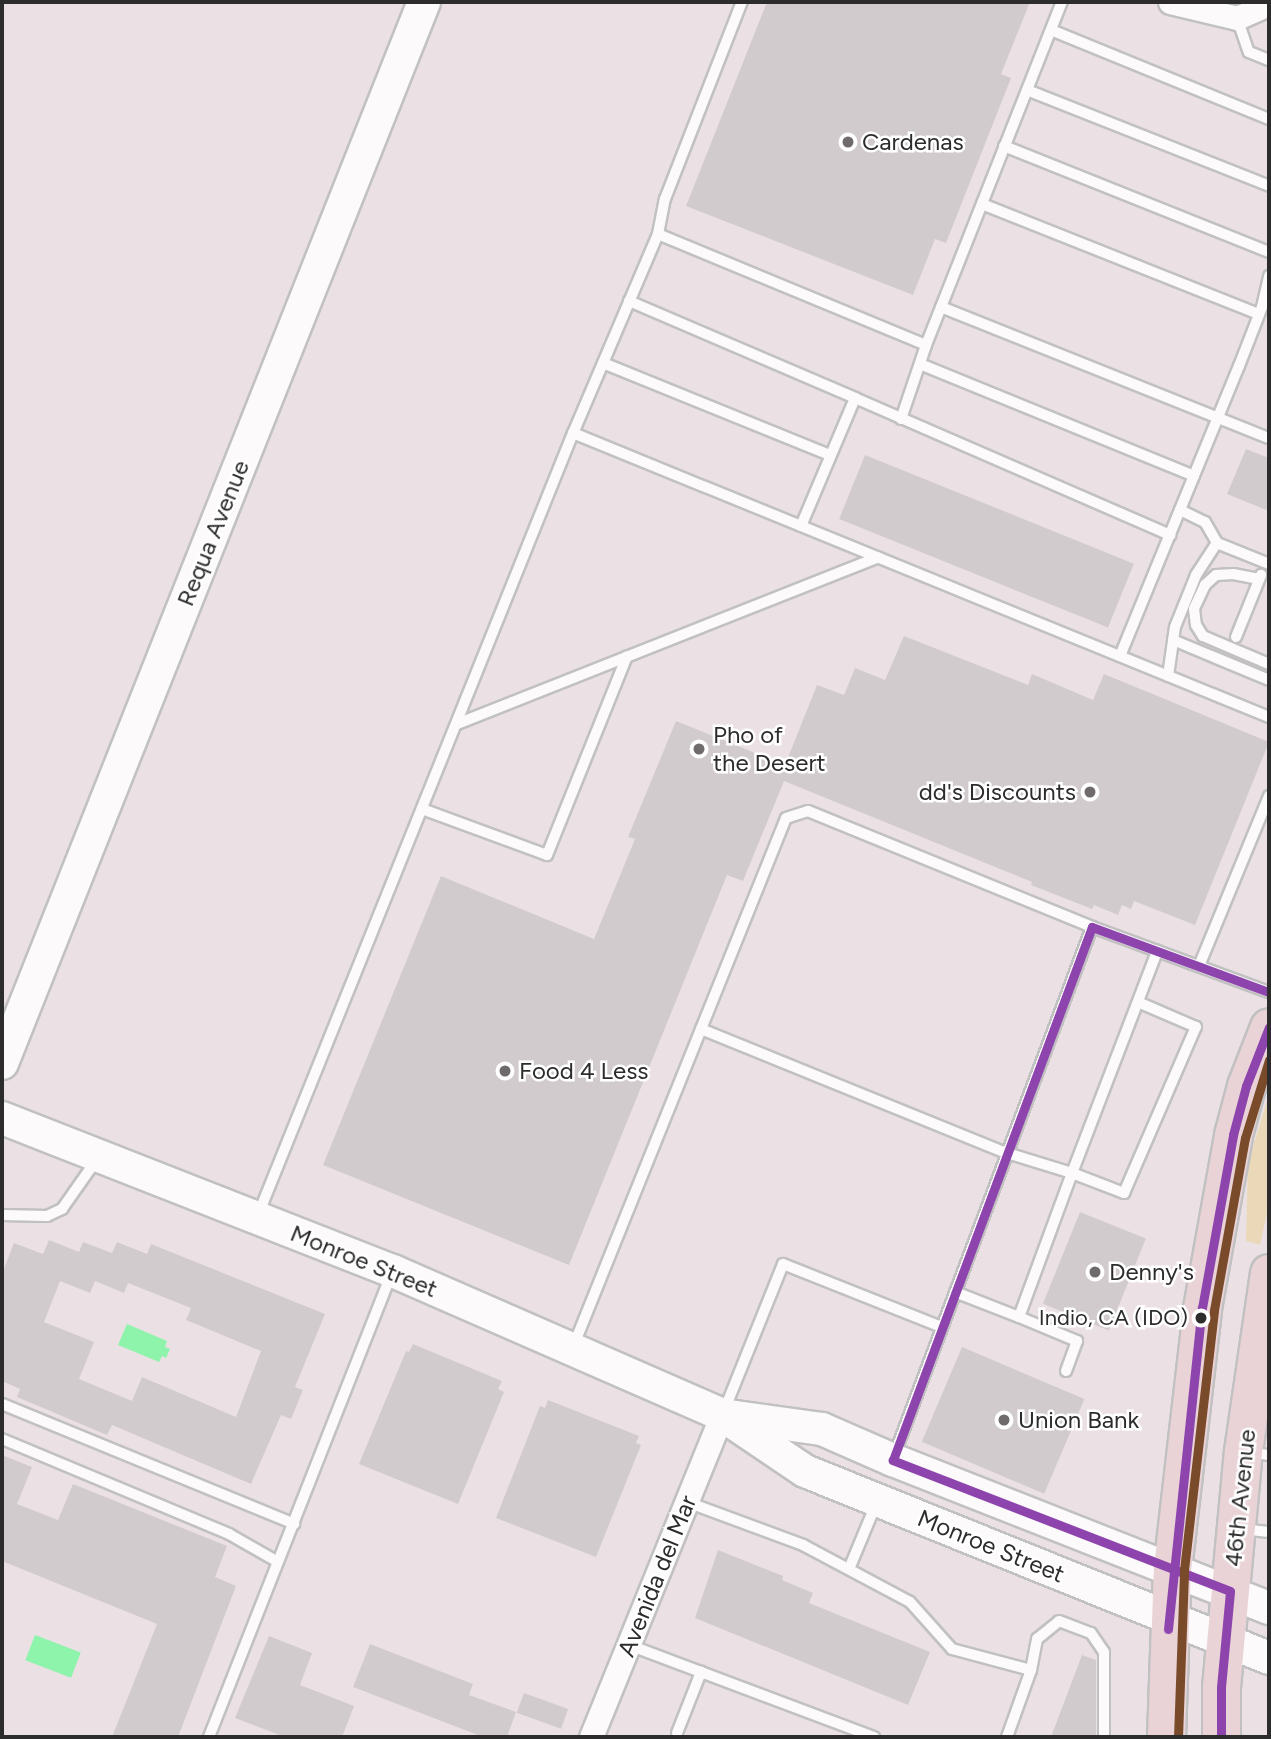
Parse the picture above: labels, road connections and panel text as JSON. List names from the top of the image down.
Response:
{
  "streets": {
    "main road": ["Requa Avenue", "Monroe Street", "46th Avenue"],
    "street": ["Avenida del Mar"]
  },
  "crossings": [
    ["Monroe Street", "46th Avenue"],
    ["Monroe Street", "Avenida del Mar"]
  ],
  "places": [
    "Cardenas",
    "Pho of the Desert",
    "dd's Discounts",
    "Food 4 Less",
    "Denny's",
    "Indio, CA (IDO)",
    "Union Bank"
  ]
}
